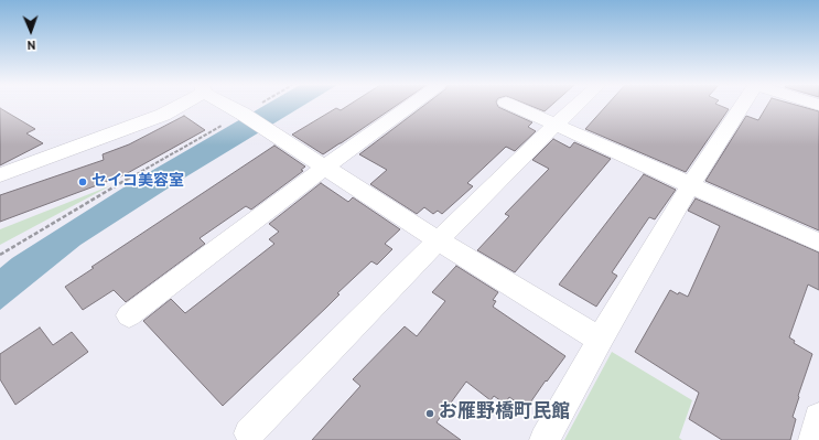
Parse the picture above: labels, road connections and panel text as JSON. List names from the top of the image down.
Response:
{
  "places": ["セイコ美容室", "お雁野橋町民館"],
  "north": "bottom"
}
